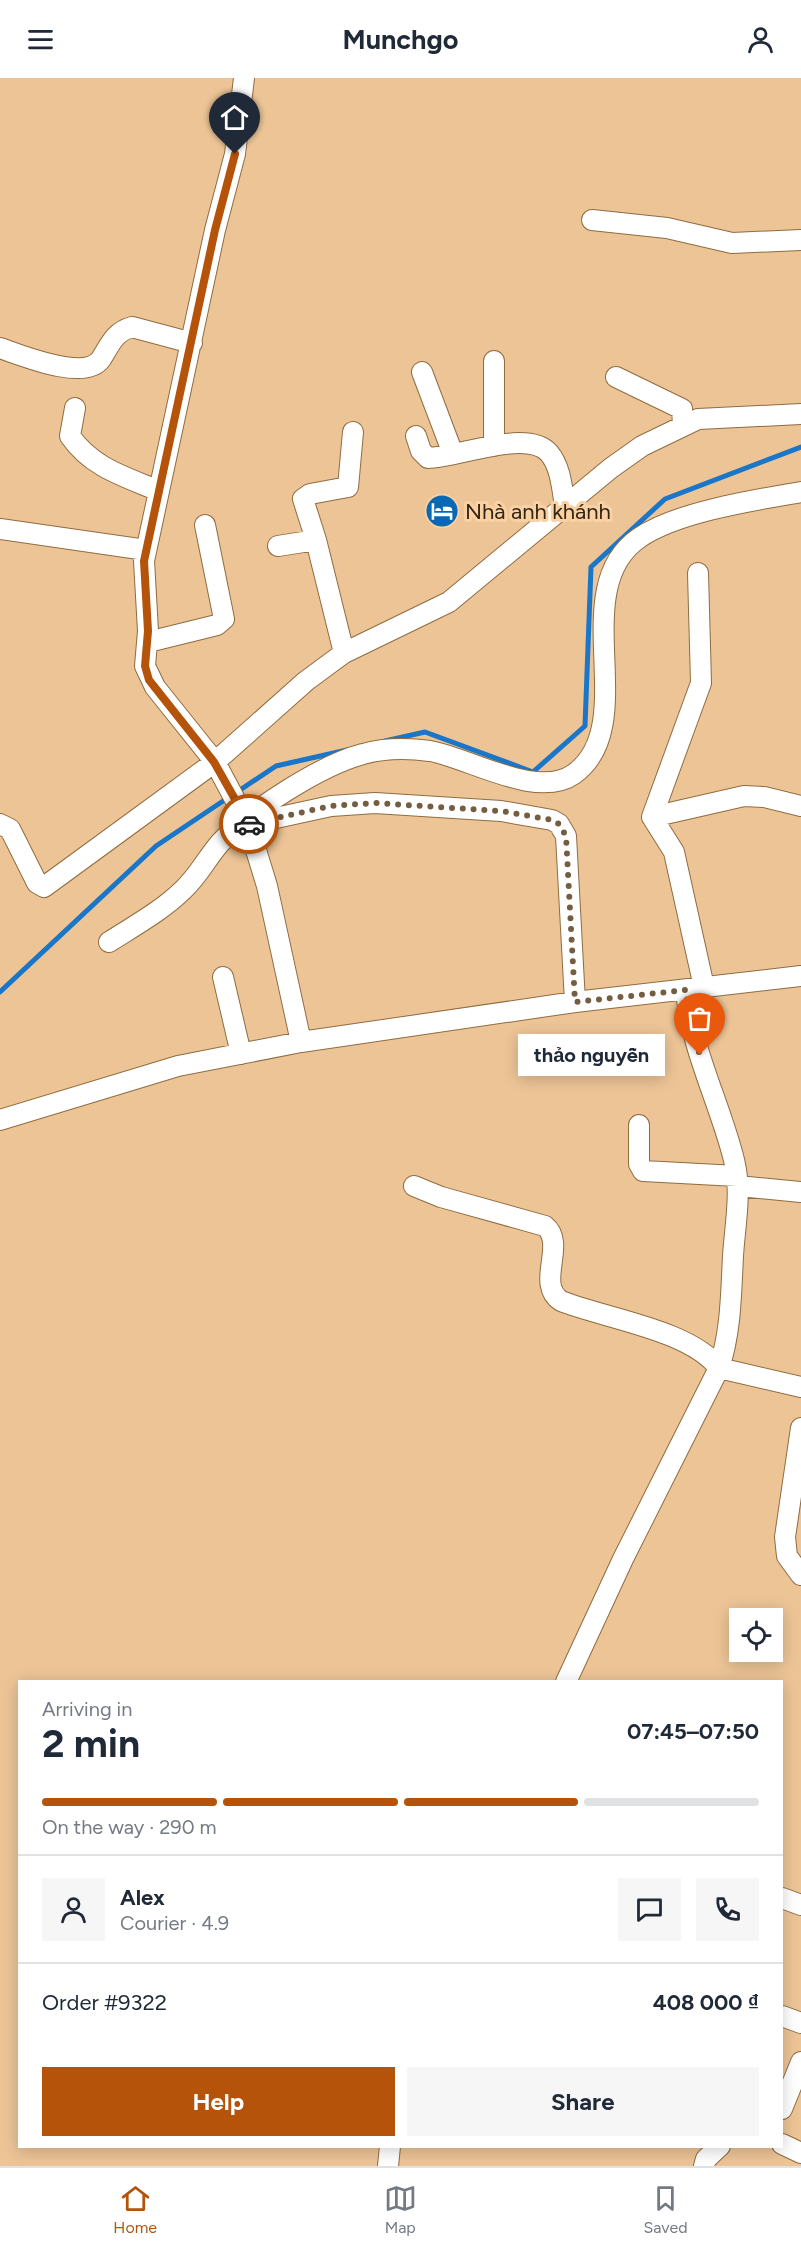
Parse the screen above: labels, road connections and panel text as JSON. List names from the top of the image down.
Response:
{
  "places": {
    "hotel": ["Nhà anh khánh"],
    "other": ["thảo nguyễn"]
  },
  "page": {
    "header": "Munchgo",
    "bubble": "thảo nguyễn",
    "heading": ["2 min", "Arriving in", "07:45–07:50"],
    "panel": [
      "Alex",
      "Courier · 4.9",
      "Order #9322",
      "408 000 ₫"
    ],
    "bar": "On the way · 290 m",
    "buttons": ["Help", "Share"],
    "tabs": ["Home", "Map", "Saved"]
  }
}
